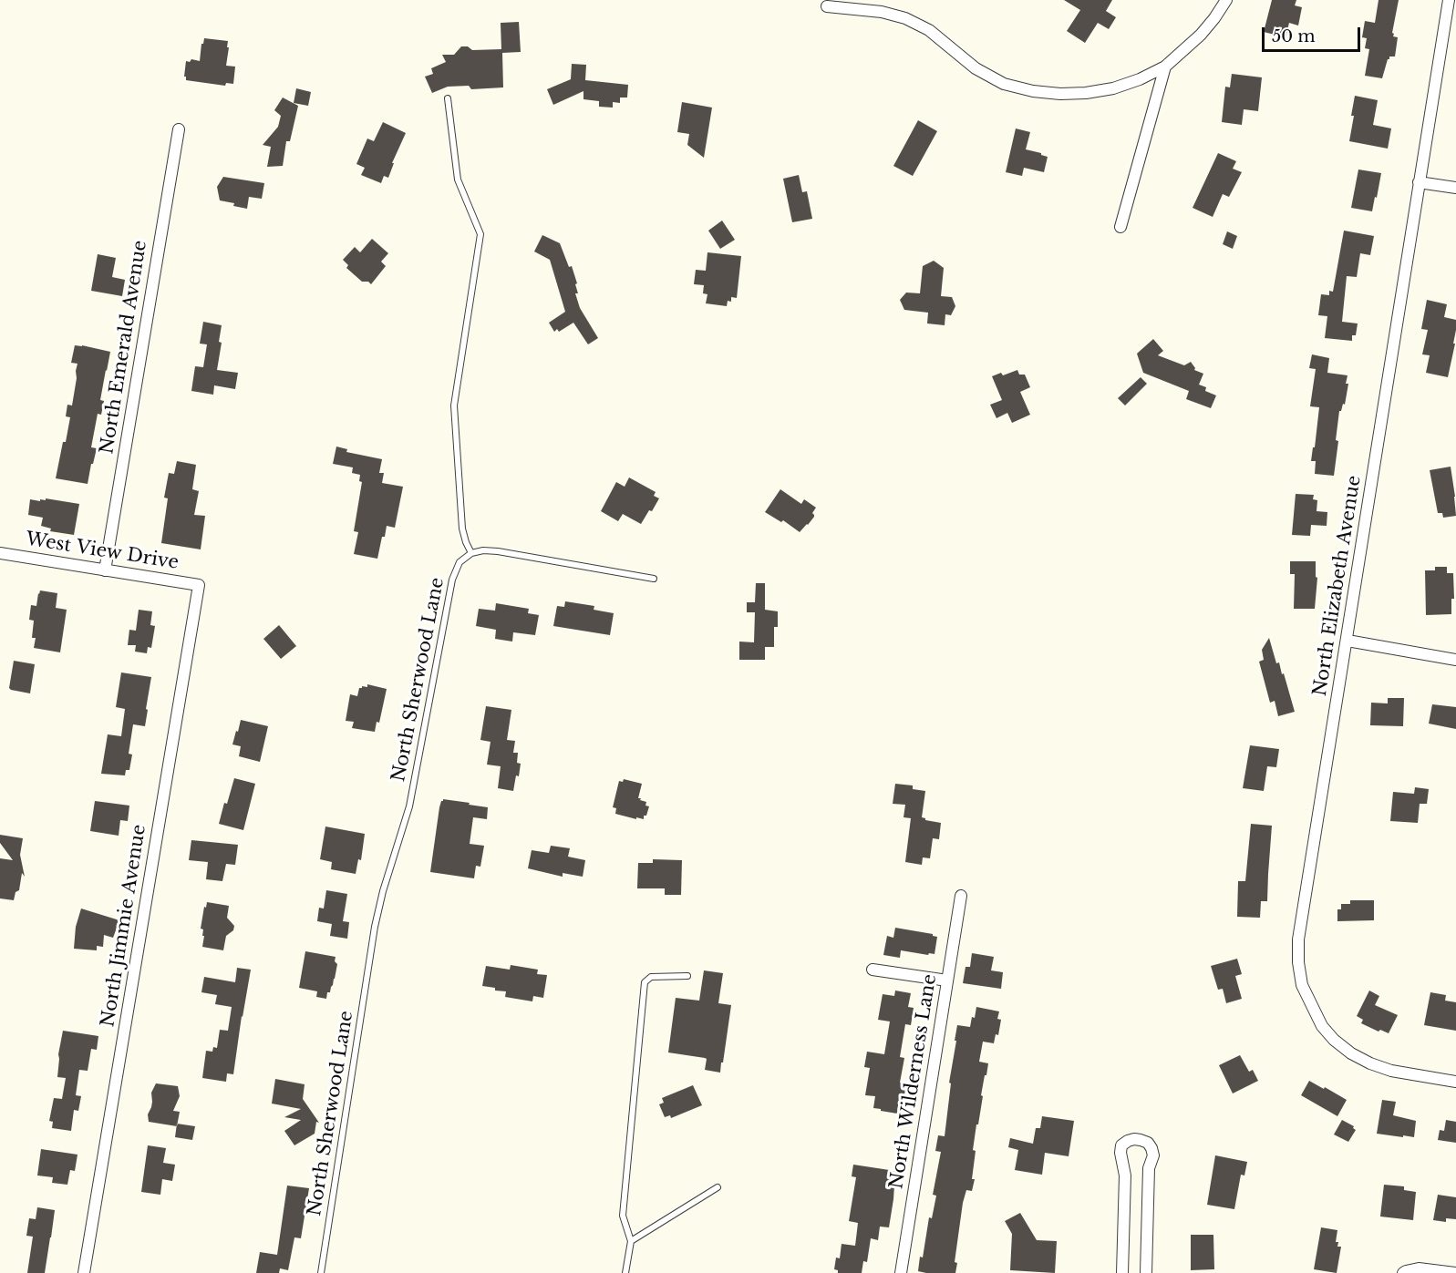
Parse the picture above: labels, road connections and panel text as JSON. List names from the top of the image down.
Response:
{
  "streets": {
    "street": [
      "North Emerald Avenue",
      "West View Drive",
      "North Elizabeth Avenue",
      "North Jimmie Avenue",
      "North Wilderness Lane"
    ],
    "lane": ["North Sherwood Lane"]
  },
  "crossings": [
    ["North Emerald Avenue", "West View Drive"],
    ["West View Drive", "North Jimmie Avenue"]
  ],
  "scale_bar": "50 m"
}
